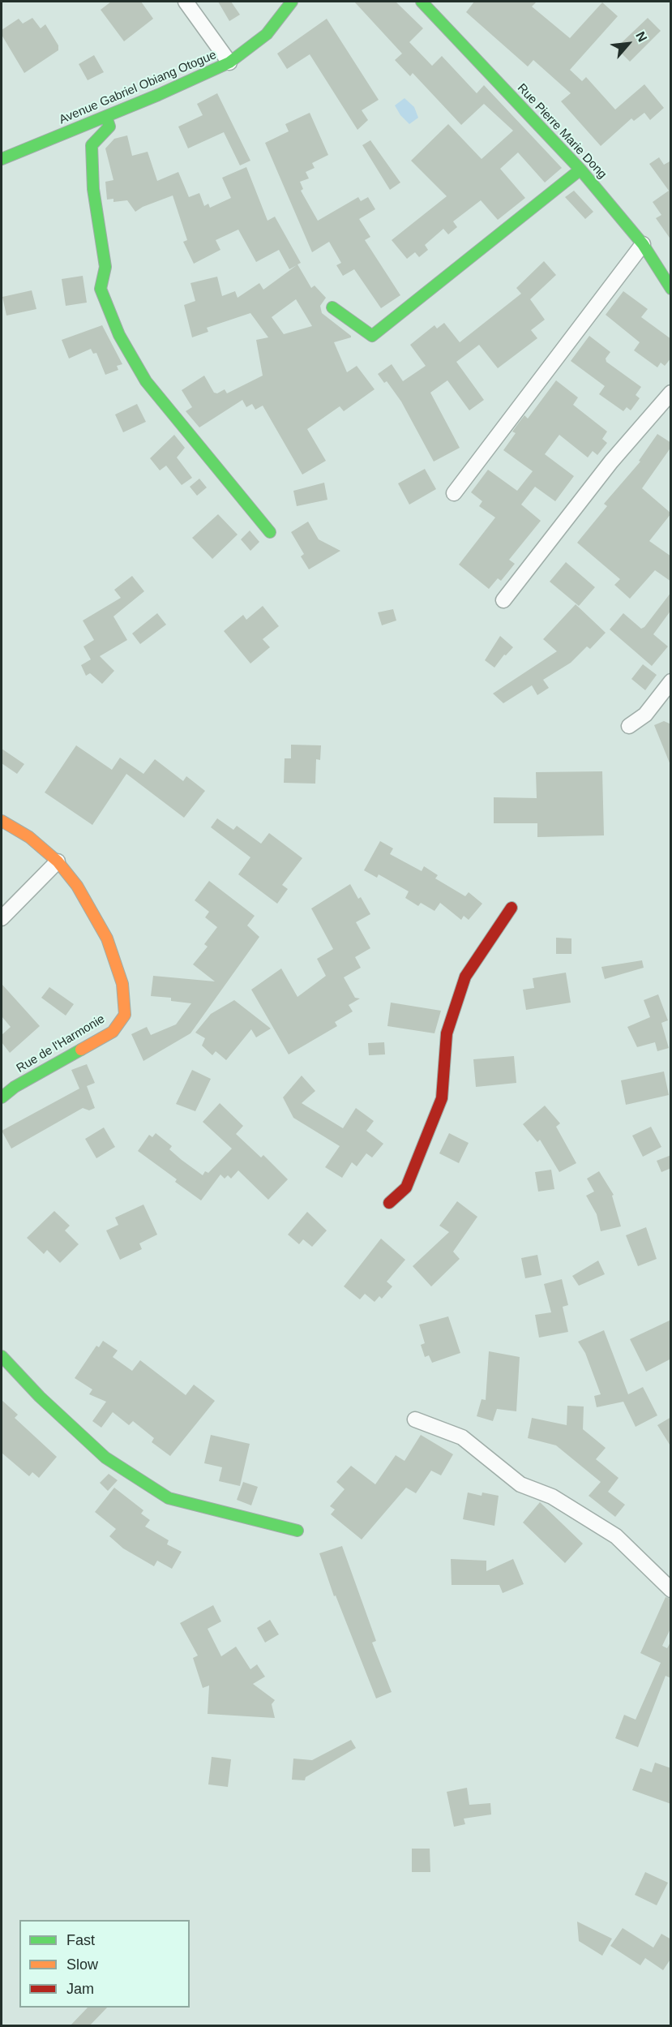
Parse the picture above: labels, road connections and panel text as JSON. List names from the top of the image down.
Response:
{
  "streets": {
    "street": ["Avenue Gabriel Obiang Otogue", "Rue Pierre Marie Dong", "Rue de l'Harmonie"]
  },
  "legend": ["Fast", "Slow", "Jam"],
  "north": "top right"
}
